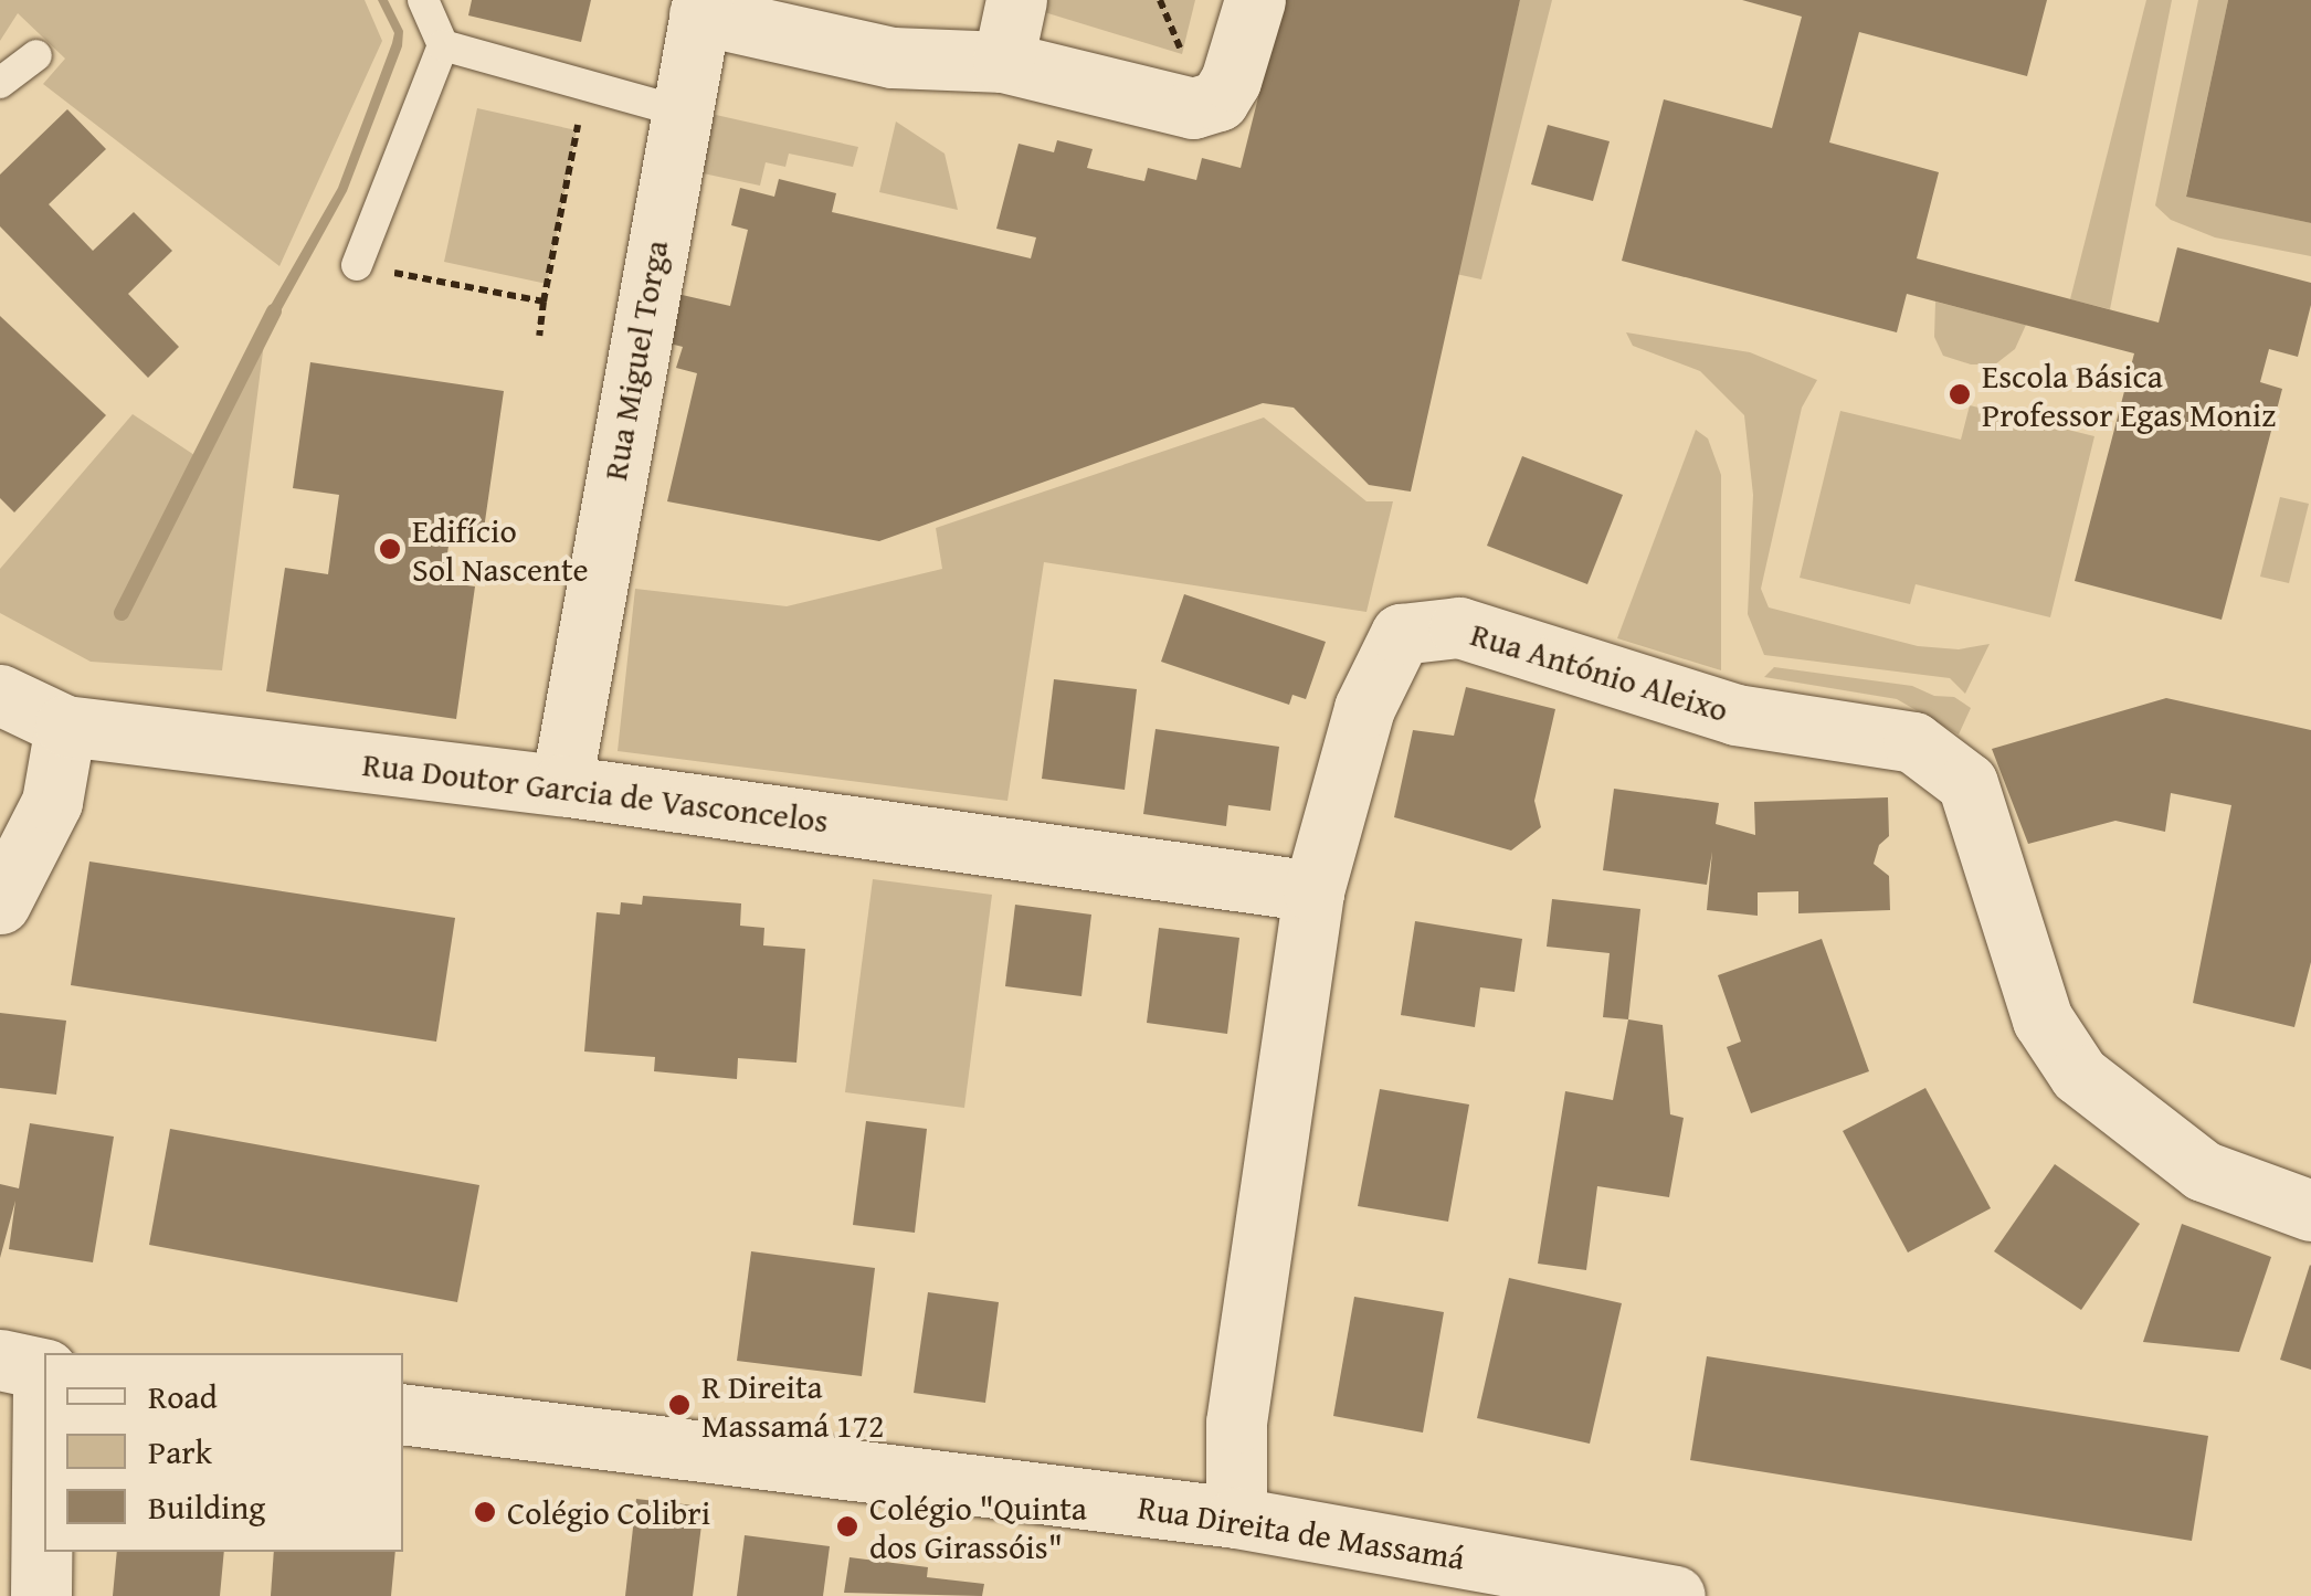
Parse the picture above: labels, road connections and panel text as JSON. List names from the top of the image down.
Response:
{
  "streets": {
    "street": [
      "Rua Miguel Torga",
      "Rua António Aleixo",
      "Rua Doutor Garcia de Vasconcelos",
      "Rua Direita de Massamá"
    ]
  },
  "crossings": [
    ["Rua Miguel Torga", "Rua Doutor Garcia de Vasconcelos"],
    ["Rua António Aleixo", "Rua Doutor Garcia de Vasconcelos"],
    ["Rua António Aleixo", "Rua Direita de Massamá"]
  ],
  "places": [
    "Escola Básica Professor Egas Moniz",
    "Edifício Sol Nascente",
    "R Direita Massamá 172",
    "Colégio Colibri",
    "Colégio \"Quinta dos Girassóis\""
  ],
  "legend": ["Road", "Park", "Building"]
}
